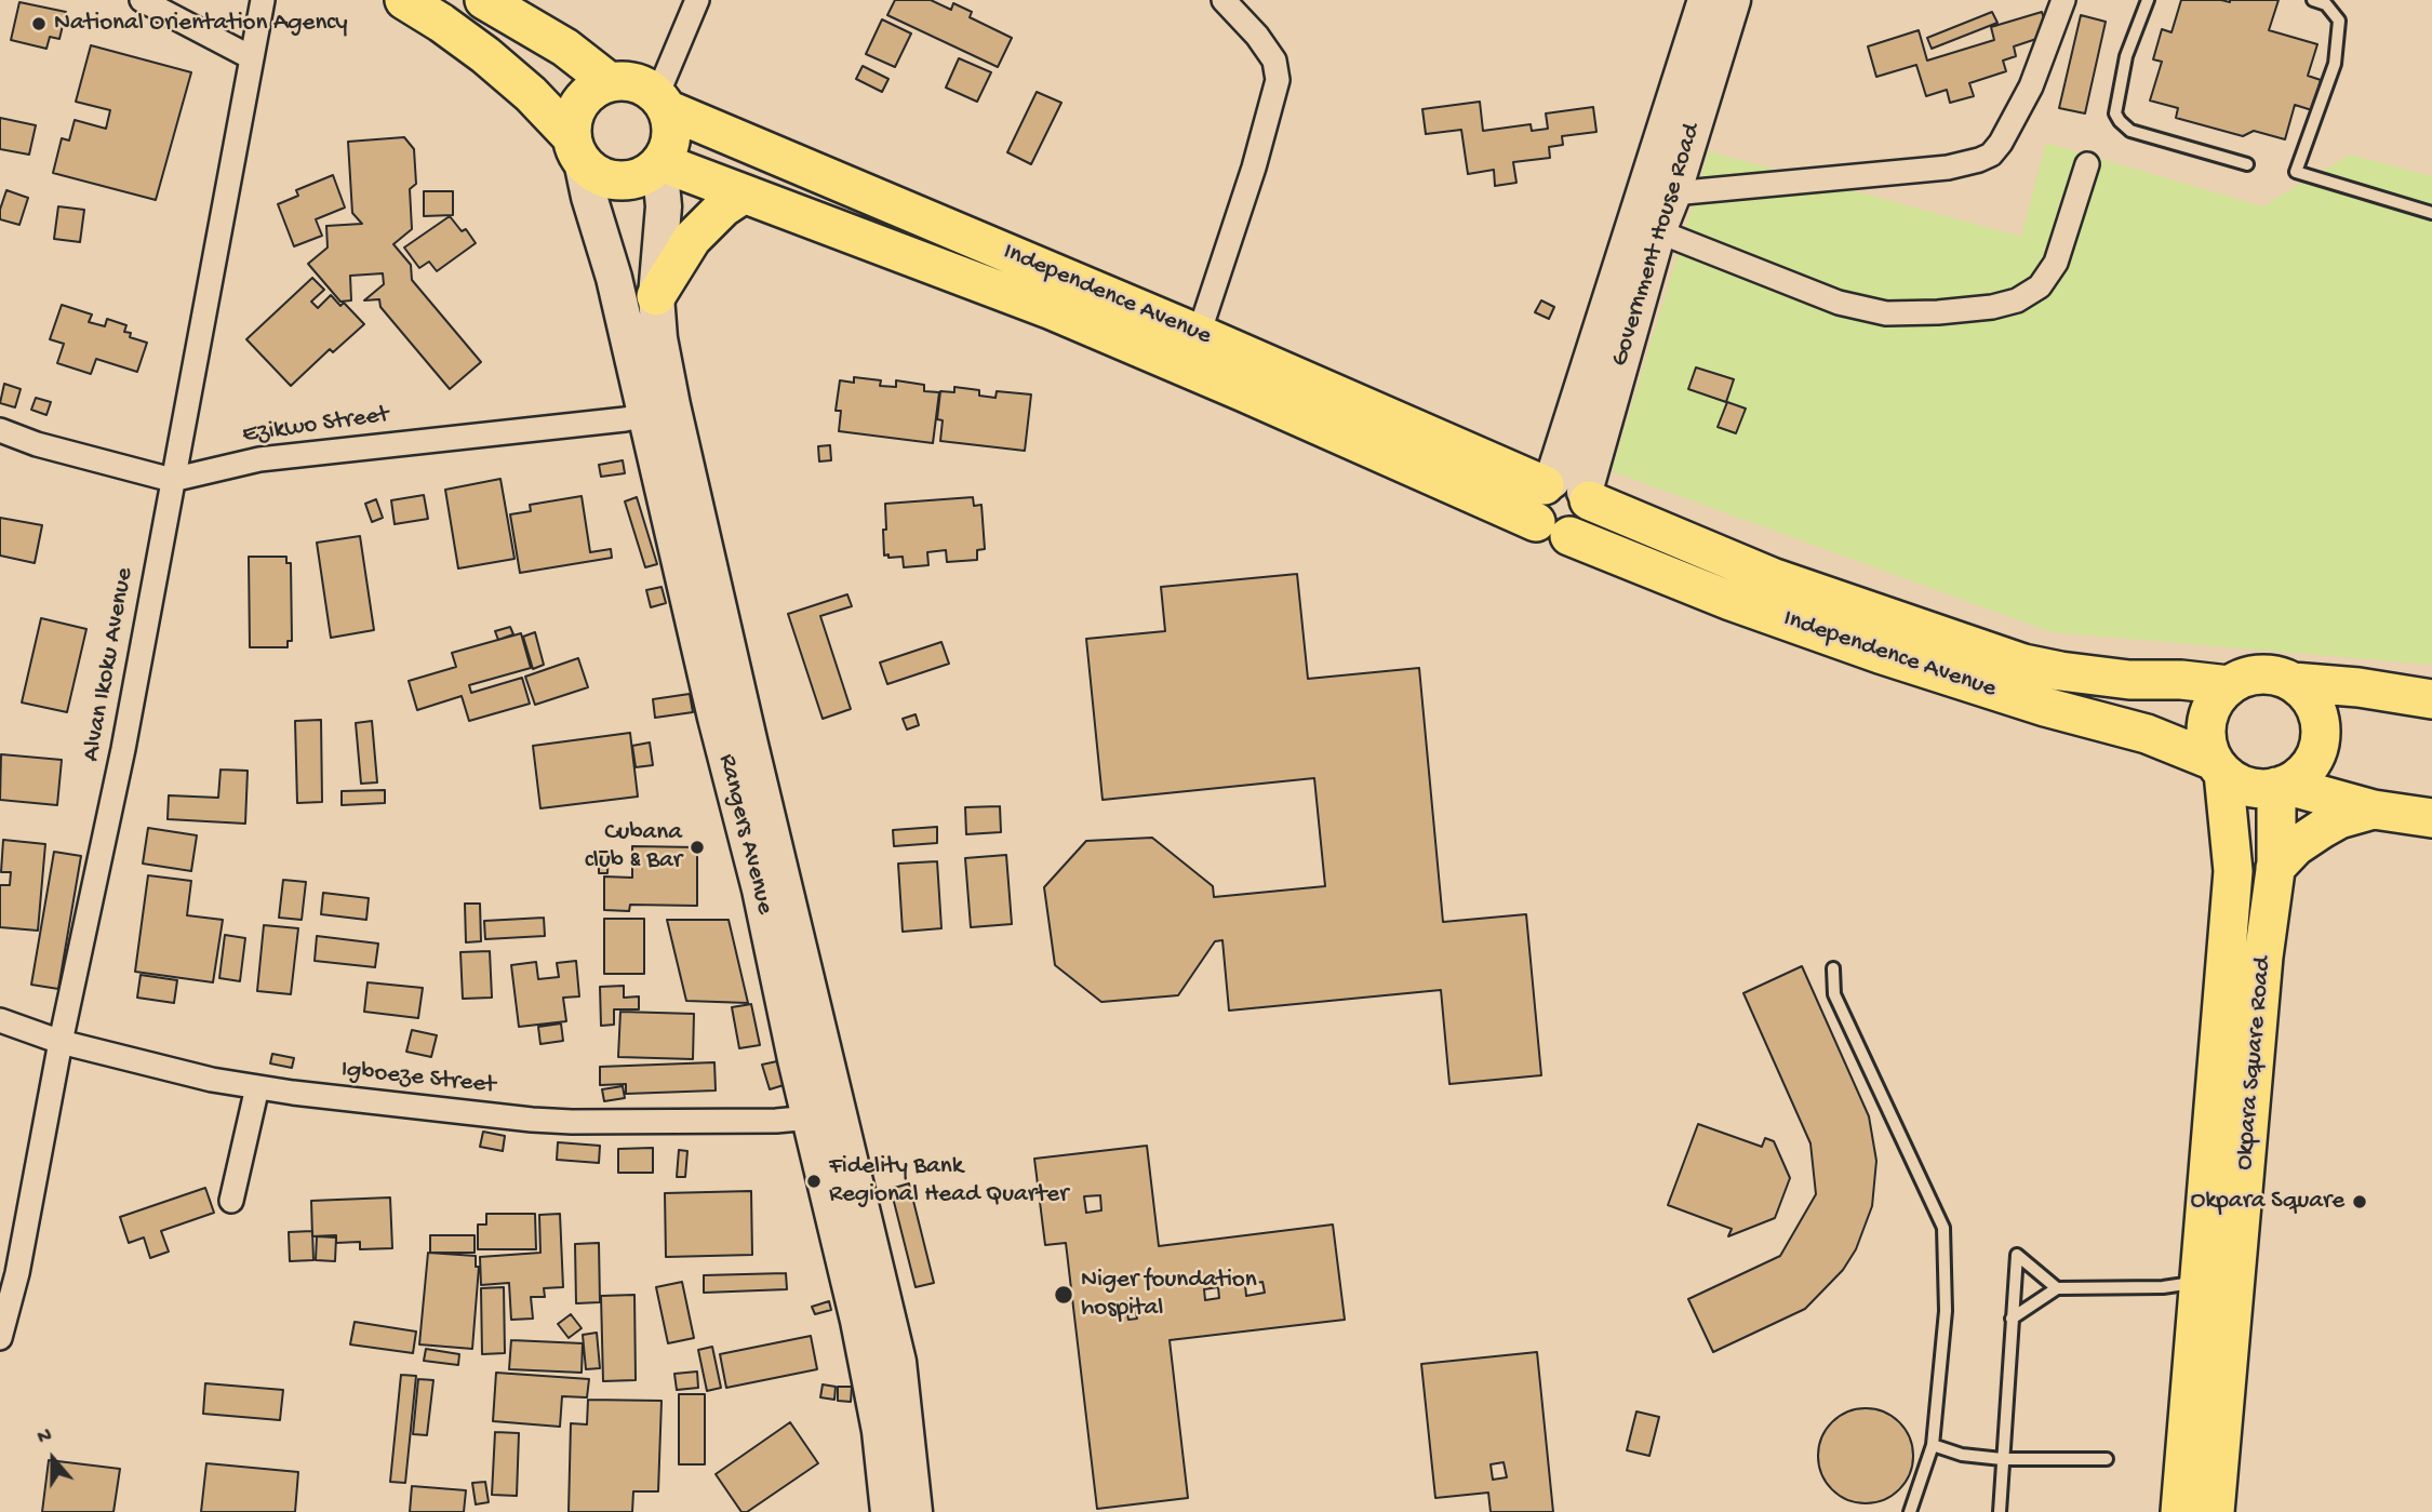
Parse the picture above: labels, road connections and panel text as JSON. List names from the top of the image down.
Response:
{
  "streets": {
    "main road": [
      "Government House Road",
      "Independence Avenue",
      "Rangers Avenue",
      "Okpara Square Road"
    ],
    "street": ["Ezikwo Street", "Alvan Ikoku Avenue", "Igboeze Street"]
  },
  "crossings": [
    ["Government House Road", "Independence Avenue"],
    ["Independence Avenue", "Rangers Avenue"],
    ["Independence Avenue", "Okpara Square Road"],
    ["Ezikwo Street", "Alvan Ikoku Avenue"],
    ["Ezikwo Street", "Rangers Avenue"],
    ["Alvan Ikoku Avenue", "Igboeze Street"],
    ["Rangers Avenue", "Igboeze Street"]
  ],
  "places": [
    "National Orientation Agency",
    "Cubana club & Bar",
    "Fidelity Bank Regional Head Quarter",
    "Okpara Square",
    "Niger foundation hospital"
  ],
  "north": "top"
}
